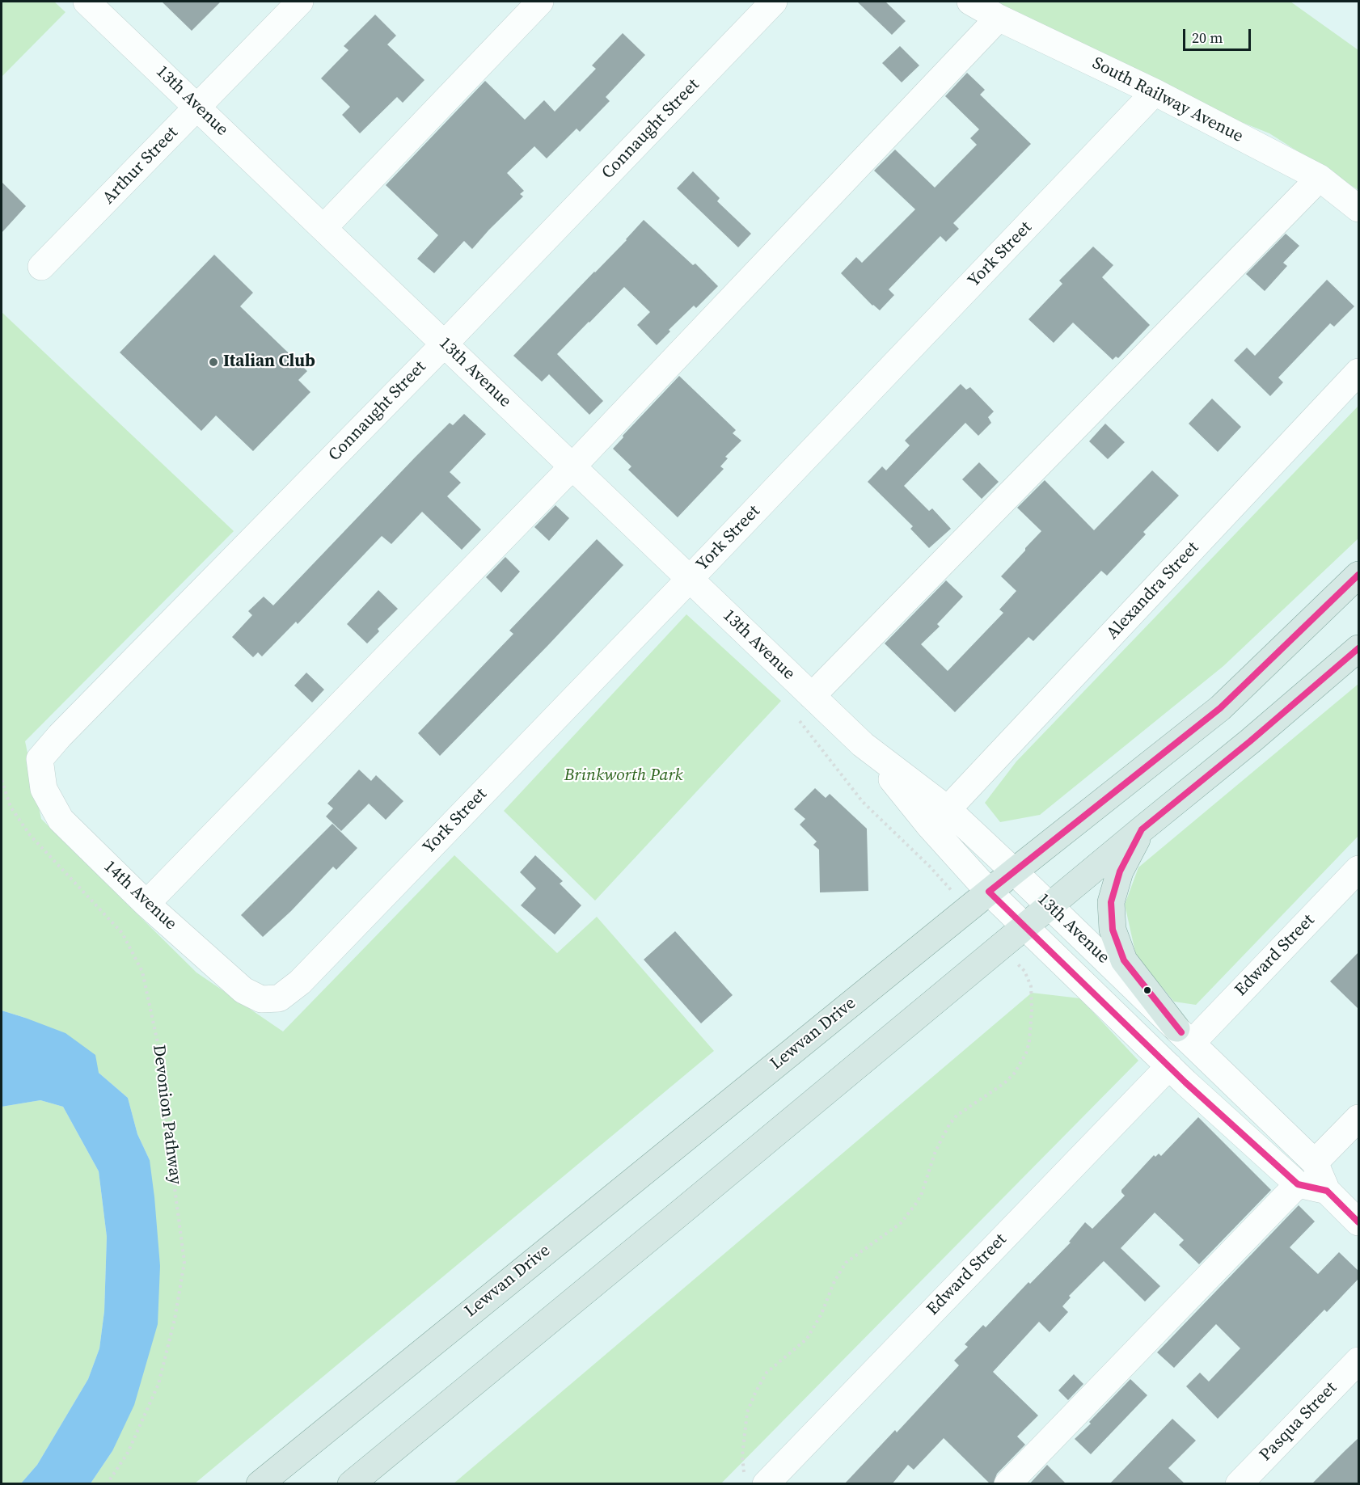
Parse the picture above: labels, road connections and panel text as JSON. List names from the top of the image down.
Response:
{
  "streets": {
    "main road": ["Lewvan Drive"],
    "street": [
      "South Railway Avenue",
      "13th Avenue",
      "Connaught Street",
      "Arthur Street",
      "York Street",
      "Alexandra Street",
      "14th Avenue",
      "Edward Street",
      "Pasqua Street"
    ],
    "path": ["Devonion Pathway"]
  },
  "crossings": [
    ["South Railway Avenue", "York Street"],
    ["13th Avenue", "Connaught Street"],
    ["13th Avenue", "Arthur Street"],
    ["13th Avenue", "York Street"],
    ["13th Avenue", "Alexandra Street"],
    ["13th Avenue", "Edward Street"],
    ["13th Avenue", "Lewvan Drive"],
    ["Connaught Street", "14th Avenue"],
    ["York Street", "14th Avenue"]
  ],
  "parks": ["Brinkworth Park"],
  "places": ["Italian Club"],
  "scale_bar": "20 m"
}
